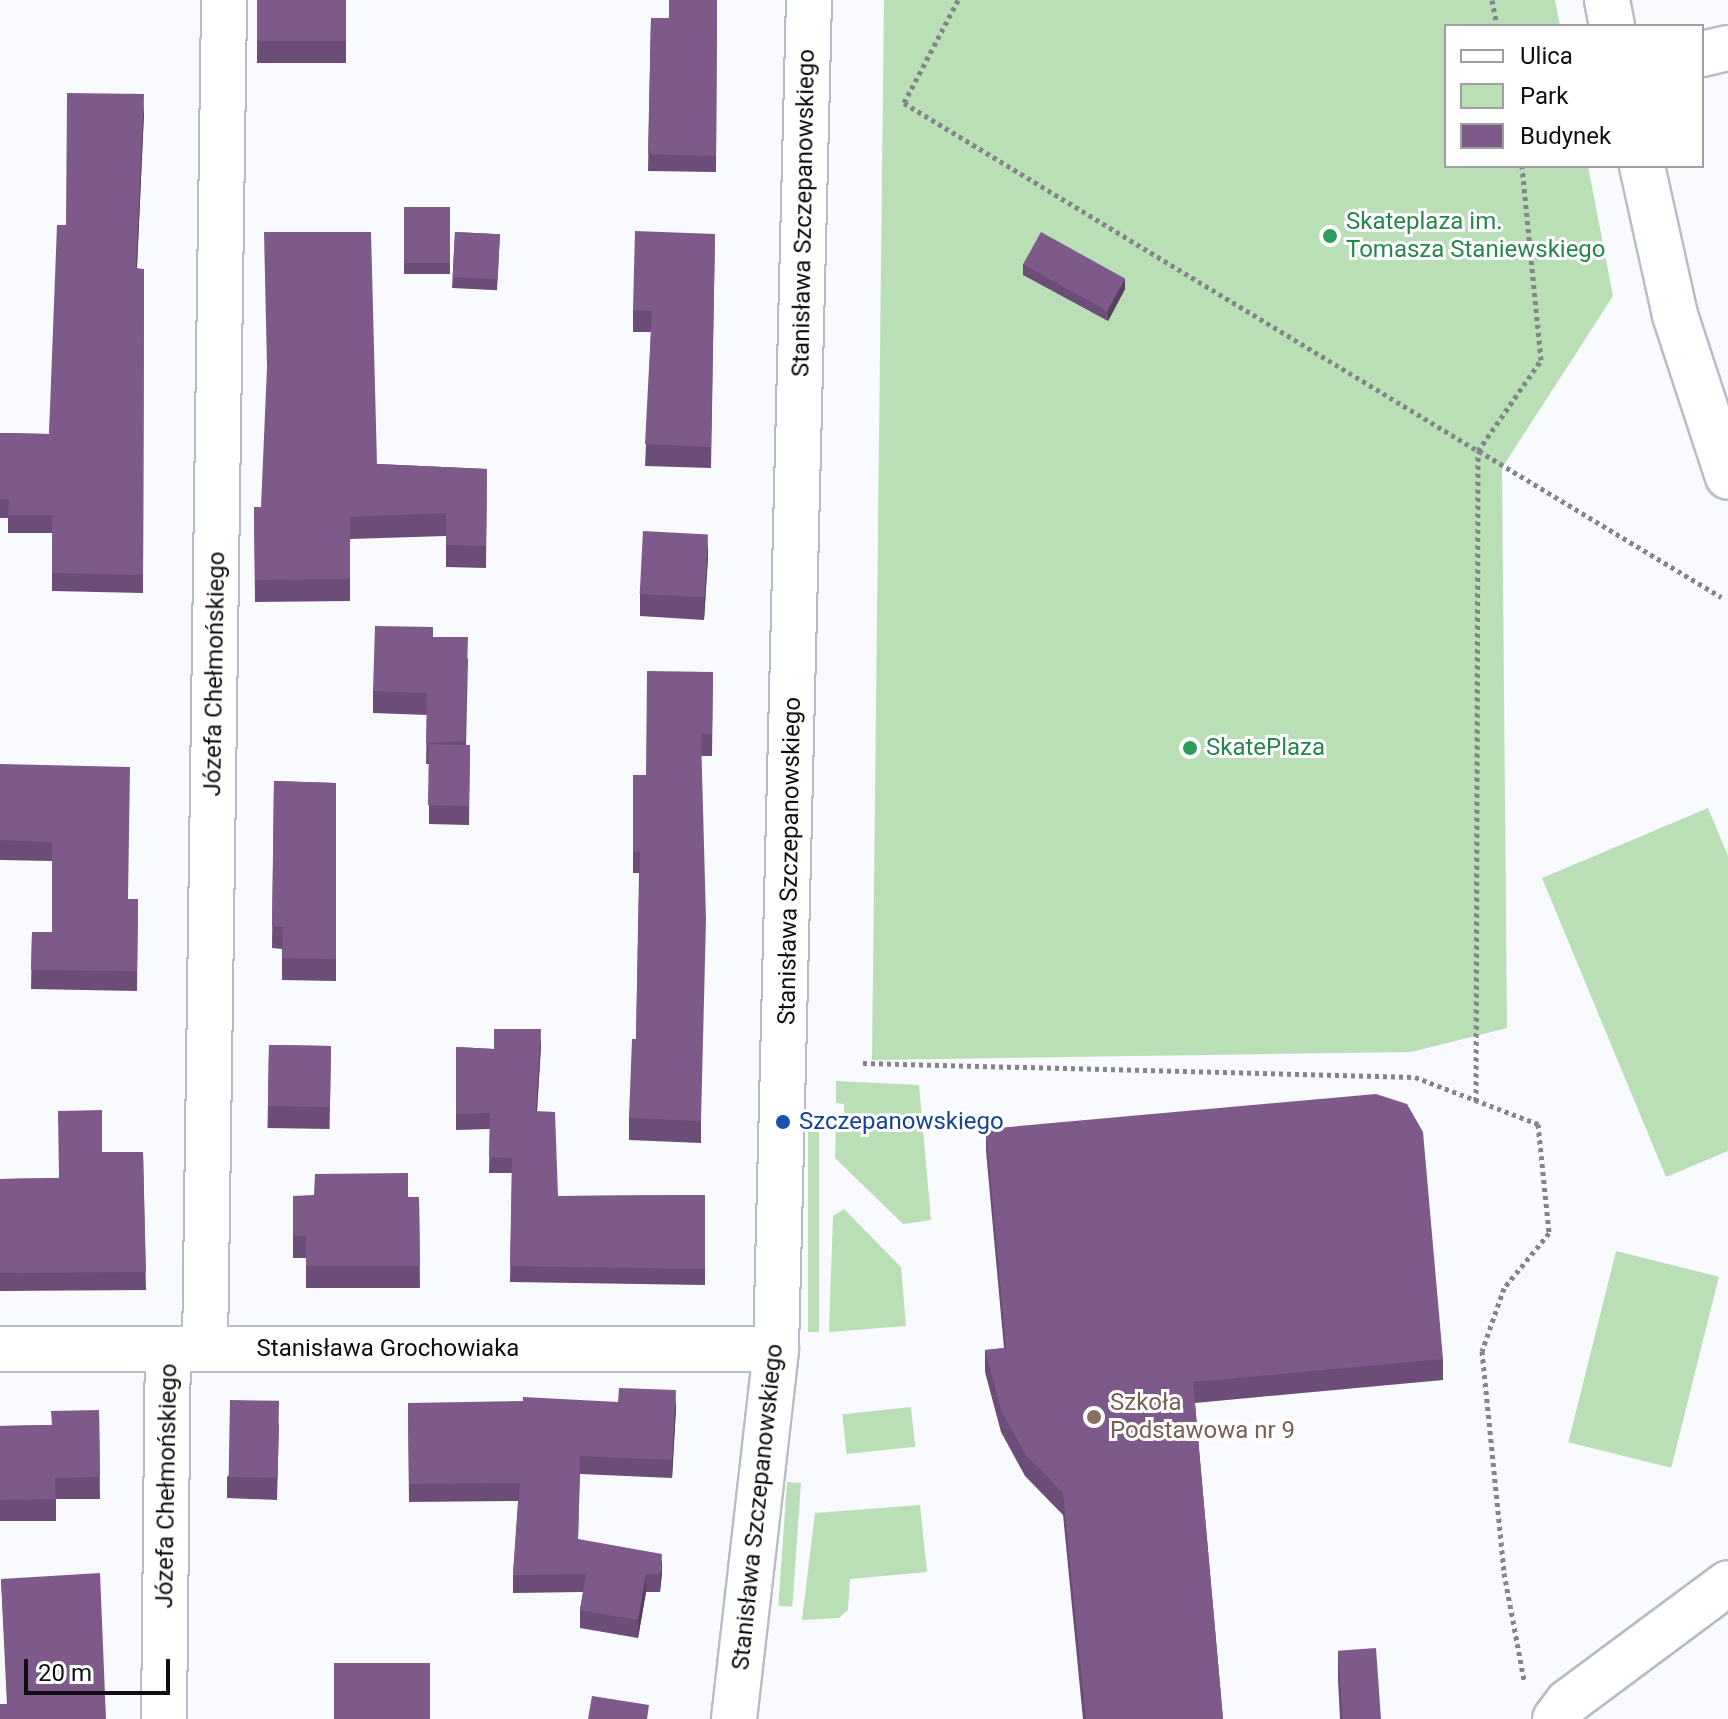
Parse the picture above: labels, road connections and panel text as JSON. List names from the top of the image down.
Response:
{
  "streets": {
    "street": ["Stanisława Szczepanowskiego", "Józefa Chełmońskiego", "Stanisława Grochowiaka"]
  },
  "crossings": [
    ["Stanisława Szczepanowskiego", "Stanisława Grochowiaka"],
    ["Józefa Chełmońskiego", "Stanisława Grochowiaka"]
  ],
  "places": [
    "Skateplaza im. Tomasza Staniewskiego",
    "SkatePlaza",
    "Szczepanowskiego",
    "Szkoła Podstawowa nr 9"
  ],
  "legend": ["Ulica", "Park", "Budynek"],
  "scale_bar": "20 m"
}
